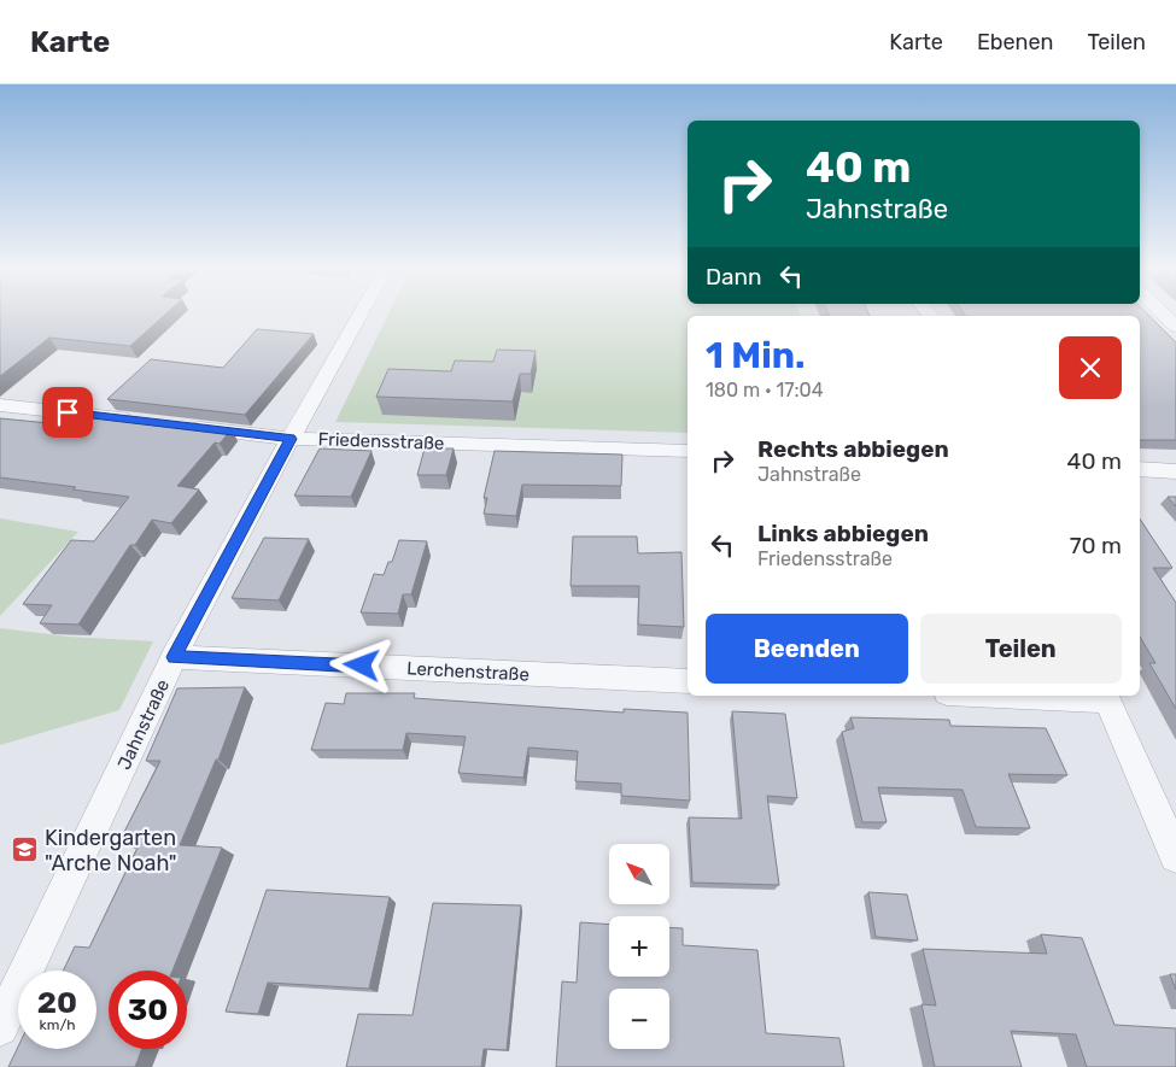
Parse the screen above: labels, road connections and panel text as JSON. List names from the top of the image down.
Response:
{
  "streets": {
    "street": ["Friedensstraße", "Lerchenstraße", "Jahnstraße"]
  },
  "crossings": [
    ["Friedensstraße", "Jahnstraße"],
    ["Lerchenstraße", "Jahnstraße"]
  ],
  "places": {
    "school or university": ["Kindergarten \"Arche Noah\""]
  },
  "north": "top left",
  "page": {
    "header": "Karte",
    "nav": ["Karte", "Ebenen", "Teilen"],
    "turn": ["40 m", "Jahnstraße"],
    "then": "Dann",
    "heading": ["1 Min.", "180 m · 17:04"],
    "list": [
      {
        "name": "Rechts abbiegen",
        "note": "Jahnstraße",
        "value": "40 m"
      },
      {
        "name": "Links abbiegen",
        "note": "Friedensstraße",
        "value": "70 m"
      }
    ],
    "buttons": ["Beenden", "Teilen"],
    "map_buttons": ["+", "−"],
    "speed": "20 km/h",
    "limit": "30"
  }
}
